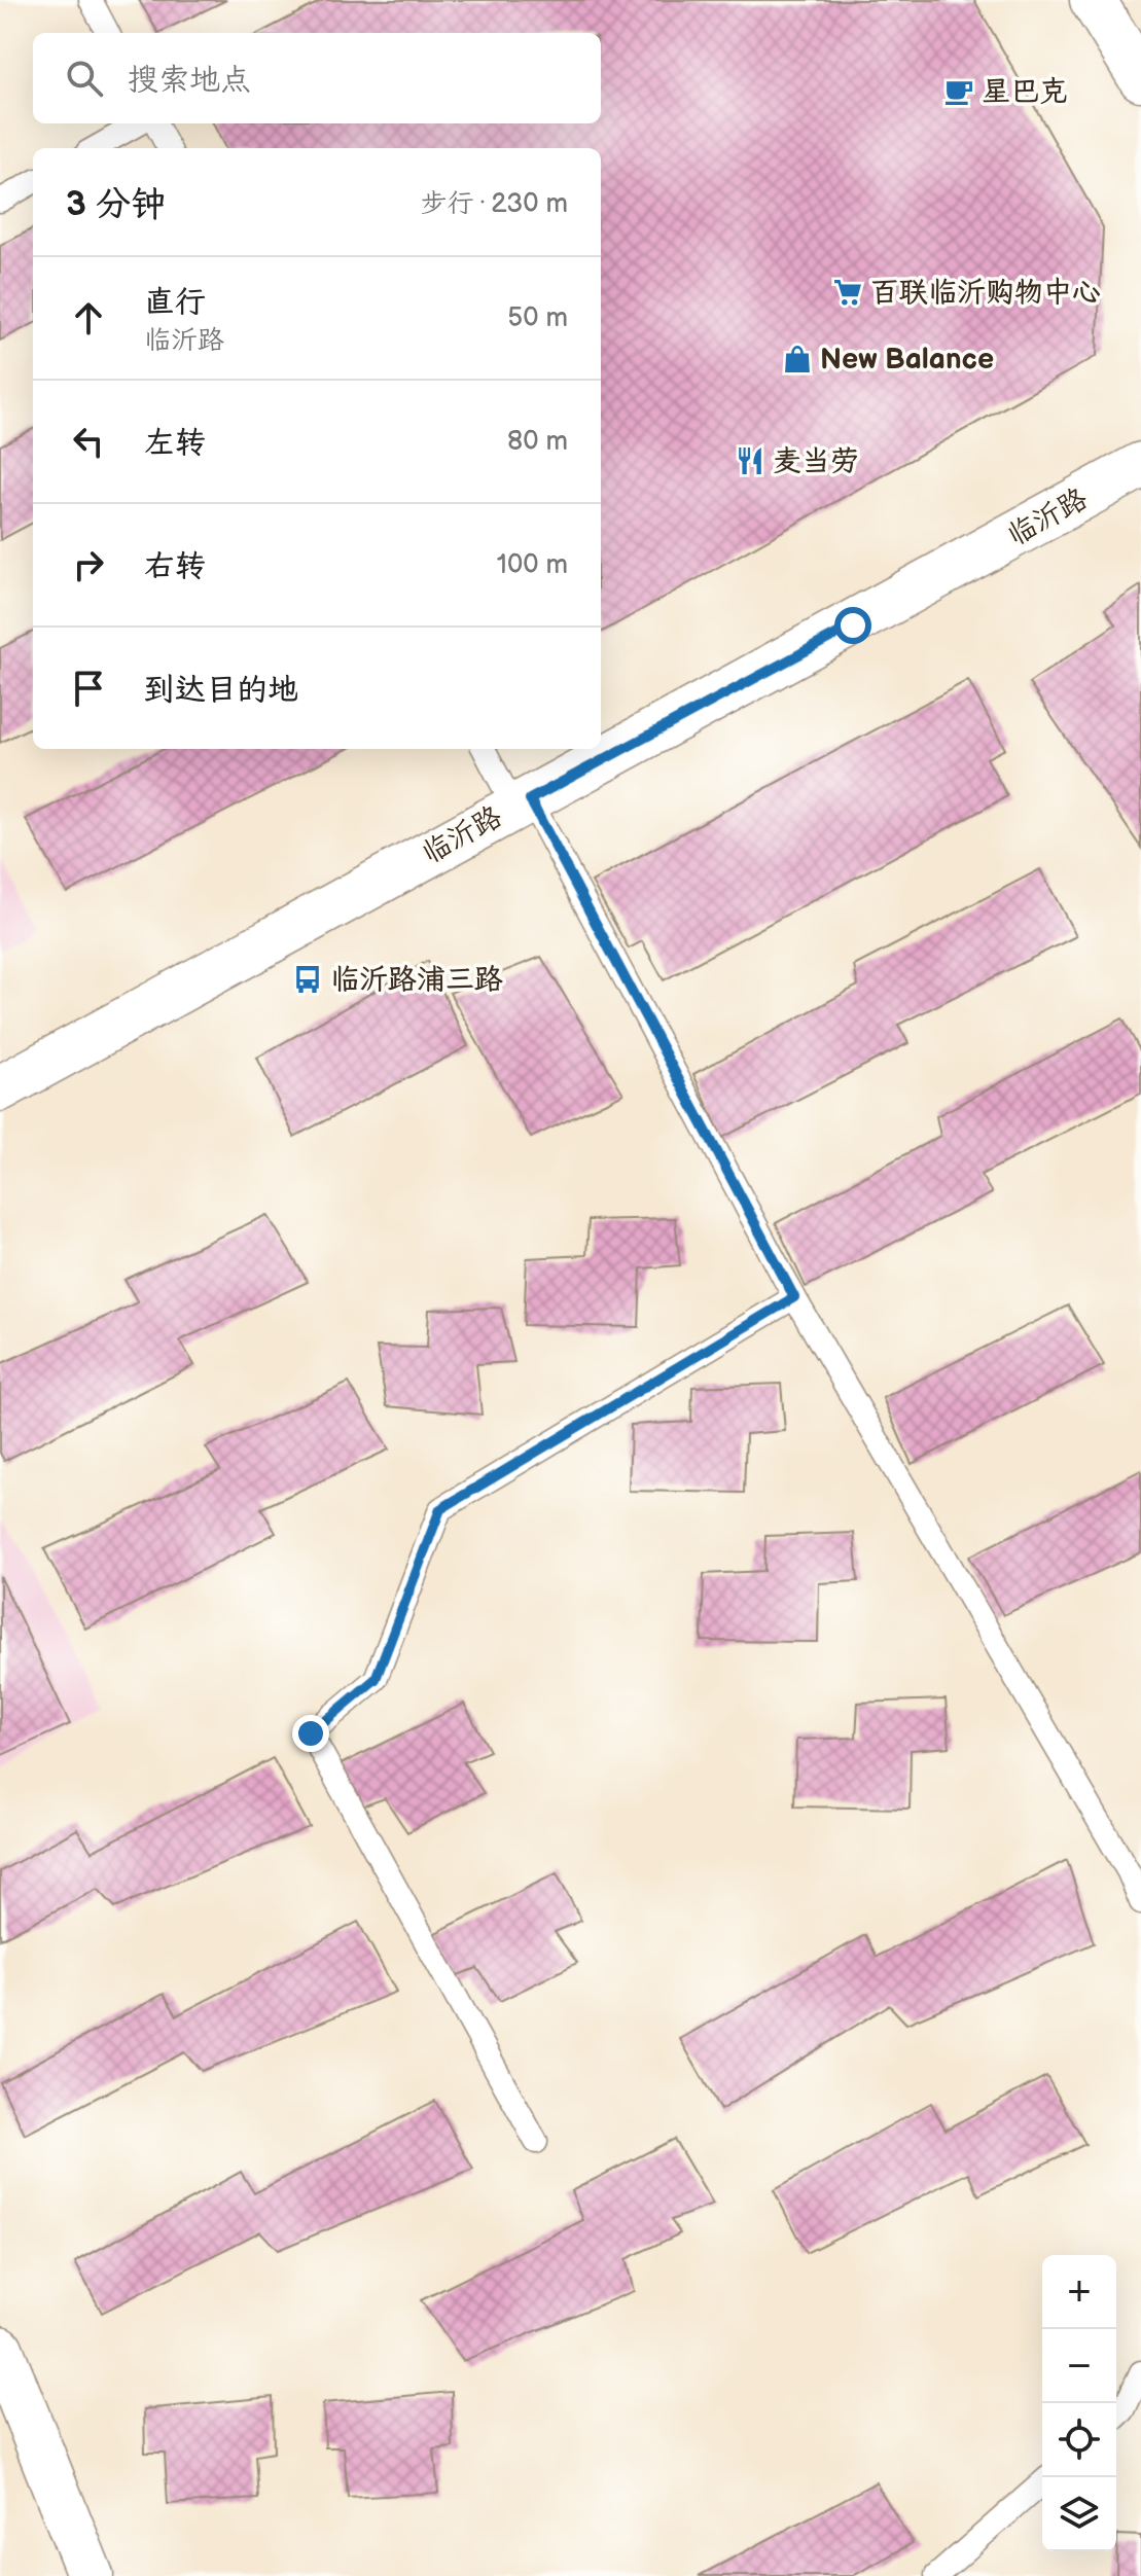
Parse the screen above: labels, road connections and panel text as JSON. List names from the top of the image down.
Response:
{
  "streets": {
    "street": ["临沂路"]
  },
  "places": {
    "cafe": ["星巴克"],
    "supermarket": ["百联临沂购物中心"],
    "shop": ["New Balance"],
    "restaurant": ["麦当劳"],
    "bus stop": ["临沂路浦三路"]
  },
  "page": {
    "search": "搜索地点",
    "heading": ["3 分钟", "步行 · 230 m"],
    "list": [
      ["直行", "临沂路", "50 m"],
      ["左转", "80 m"],
      ["右转", "100 m"],
      "到达目的地"
    ],
    "map_buttons": ["+", "−"]
  }
}
